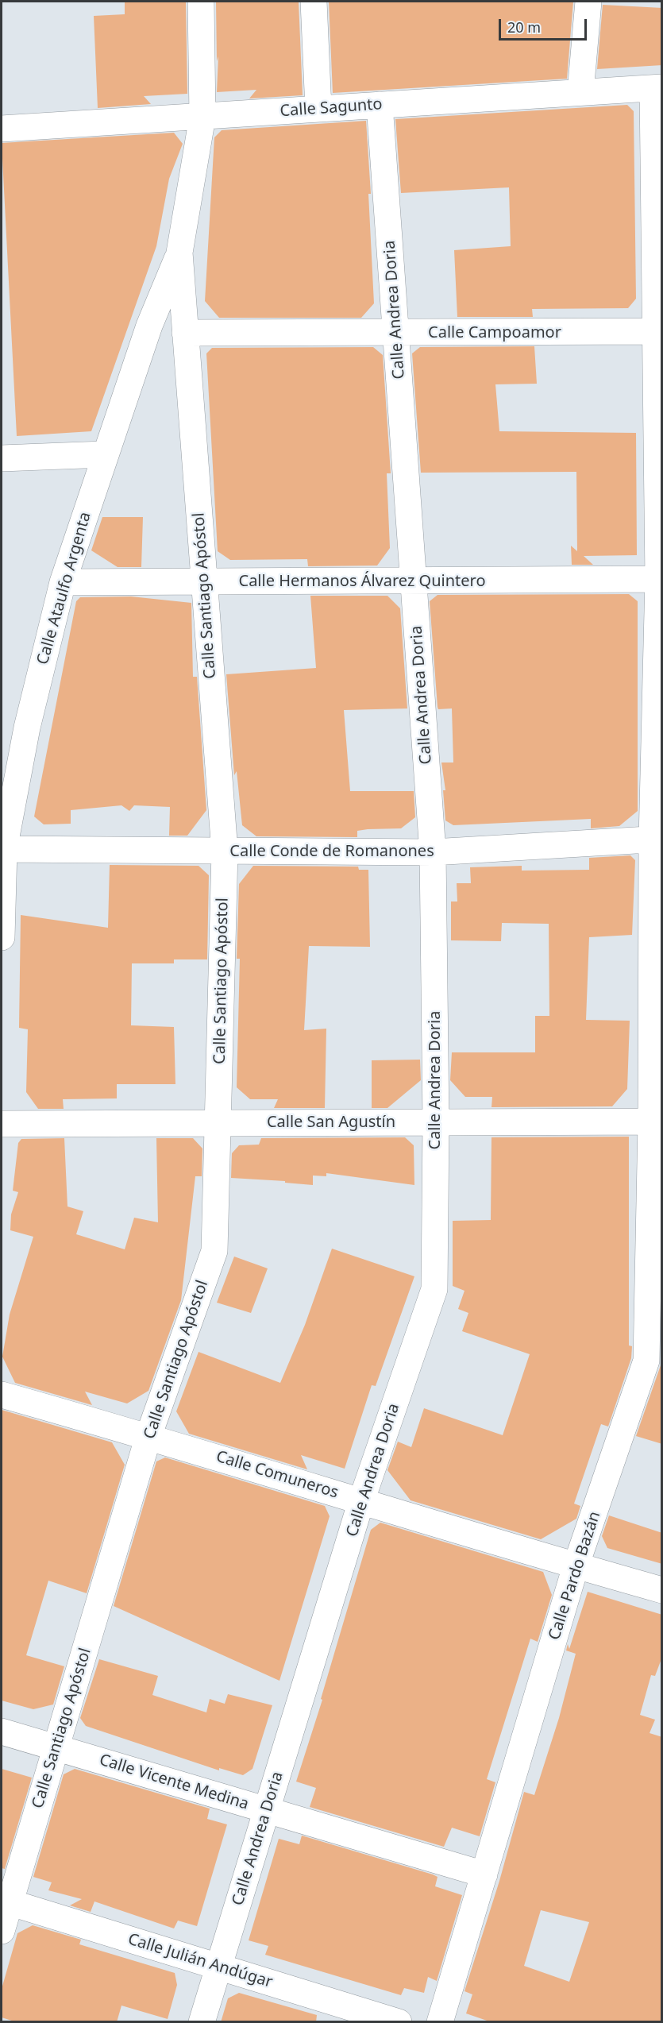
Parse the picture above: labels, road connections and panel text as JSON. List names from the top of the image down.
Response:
{
  "streets": {
    "street": [
      "Calle Sagunto",
      "Calle Andrea Doria",
      "Calle Campoamor",
      "Calle Hermanos Álvarez Quintero",
      "Calle Ataulfo Argenta",
      "Calle Santiago Apóstol",
      "Calle Conde de Romanones",
      "Calle San Agustín",
      "Calle Comuneros",
      "Calle Pardo Bazán",
      "Calle Vicente Medina",
      "Calle Julián Andúgar"
    ]
  },
  "crossings": [
    ["Calle Sagunto", "Calle Andrea Doria"],
    ["Calle Sagunto", "Calle Santiago Apóstol"],
    ["Calle Sagunto", "Calle Pardo Bazán"],
    ["Calle Andrea Doria", "Calle Campoamor"],
    ["Calle Andrea Doria", "Calle Hermanos Álvarez Quintero"],
    ["Calle Andrea Doria", "Calle Conde de Romanones"],
    ["Calle Andrea Doria", "Calle San Agustín"],
    ["Calle Andrea Doria", "Calle Comuneros"],
    ["Calle Andrea Doria", "Calle Vicente Medina"],
    ["Calle Andrea Doria", "Calle Julián Andúgar"],
    ["Calle Campoamor", "Calle Santiago Apóstol"],
    ["Calle Campoamor", "Calle Pardo Bazán"],
    ["Calle Hermanos Álvarez Quintero", "Calle Ataulfo Argenta"],
    ["Calle Hermanos Álvarez Quintero", "Calle Santiago Apóstol"],
    ["Calle Hermanos Álvarez Quintero", "Calle Pardo Bazán"],
    ["Calle Ataulfo Argenta", "Calle Santiago Apóstol"],
    ["Calle Ataulfo Argenta", "Calle Conde de Romanones"],
    ["Calle Santiago Apóstol", "Calle Conde de Romanones"],
    ["Calle Santiago Apóstol", "Calle San Agustín"],
    ["Calle Santiago Apóstol", "Calle Comuneros"],
    ["Calle Santiago Apóstol", "Calle Vicente Medina"],
    ["Calle Santiago Apóstol", "Calle Julián Andúgar"],
    ["Calle Conde de Romanones", "Calle Pardo Bazán"],
    ["Calle San Agustín", "Calle Pardo Bazán"],
    ["Calle Comuneros", "Calle Pardo Bazán"],
    ["Calle Pardo Bazán", "Calle Vicente Medina"]
  ],
  "scale_bar": "20 m"
}
